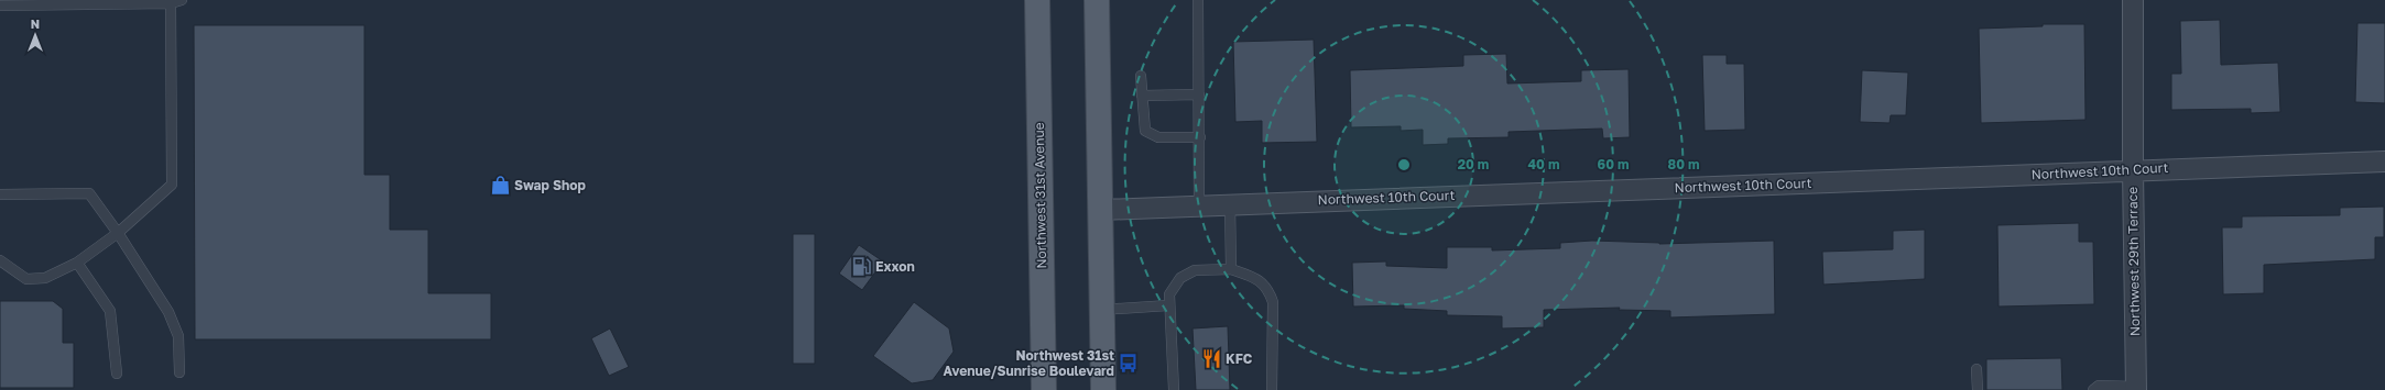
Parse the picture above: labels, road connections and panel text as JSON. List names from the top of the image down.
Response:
{
  "streets": {
    "main road": ["Northwest 31st Avenue"],
    "street": ["Northwest 10th Court", "Northwest 29th Terrace"]
  },
  "crossings": [
    ["Northwest 10th Court", "Northwest 29th Terrace"]
  ],
  "places": {
    "shop": ["Swap Shop"],
    "fuel station": ["Exxon"],
    "restaurant": ["KFC"],
    "bus stop": ["Northwest 31st Avenue/Sunrise Boulevard"]
  },
  "north": "top",
  "rings": [
    "20 m",
    "40 m",
    "60 m",
    "80 m"
  ]
}
